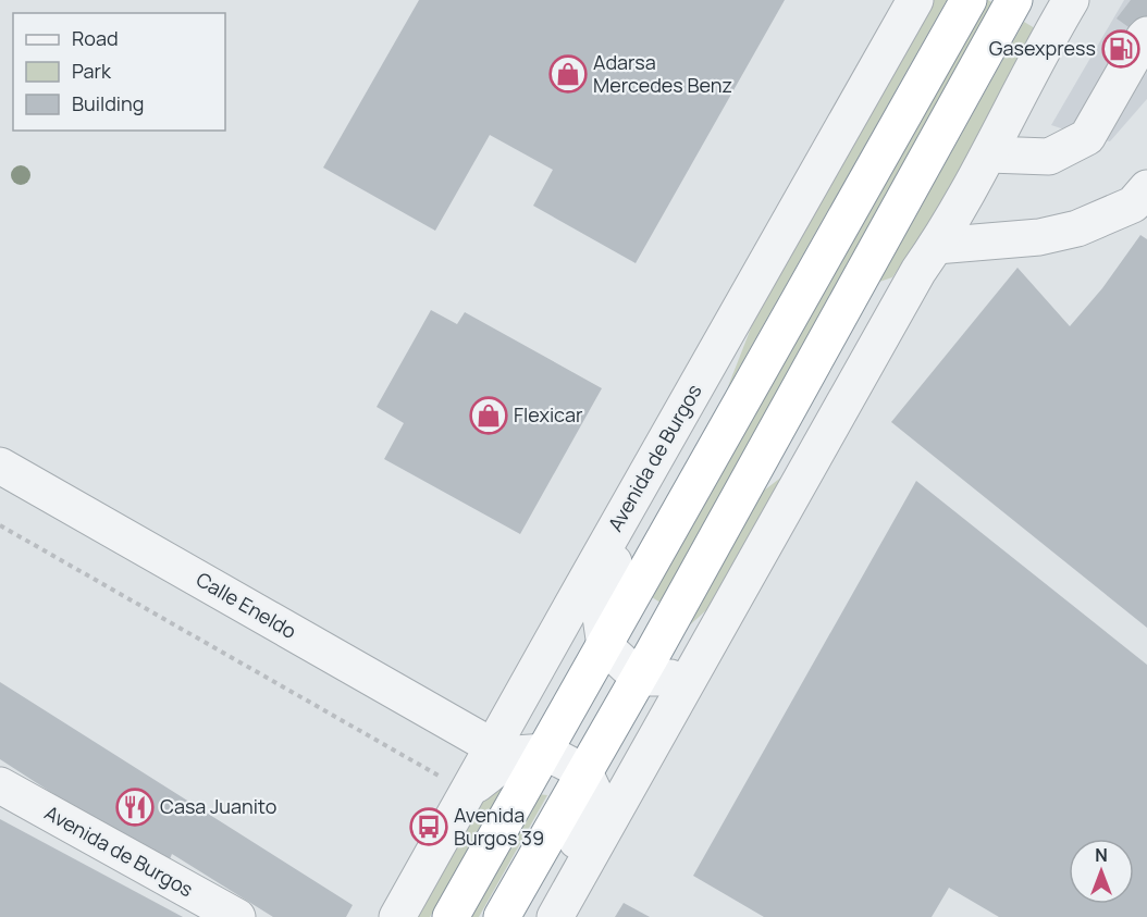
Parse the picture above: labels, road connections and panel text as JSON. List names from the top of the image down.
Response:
{
  "streets": {
    "street": ["Avenida de Burgos", "Calle Eneldo"]
  },
  "crossings": [
    ["Avenida de Burgos", "Calle Eneldo"]
  ],
  "places": {
    "fuel station": ["Gasexpress"],
    "shop": ["Adarsa Mercedes Benz", "Flexicar"],
    "restaurant": ["Casa Juanito"],
    "bus stop": ["Avenida Burgos 39"]
  },
  "legend": ["Road", "Park", "Building"],
  "north": "top"
}
